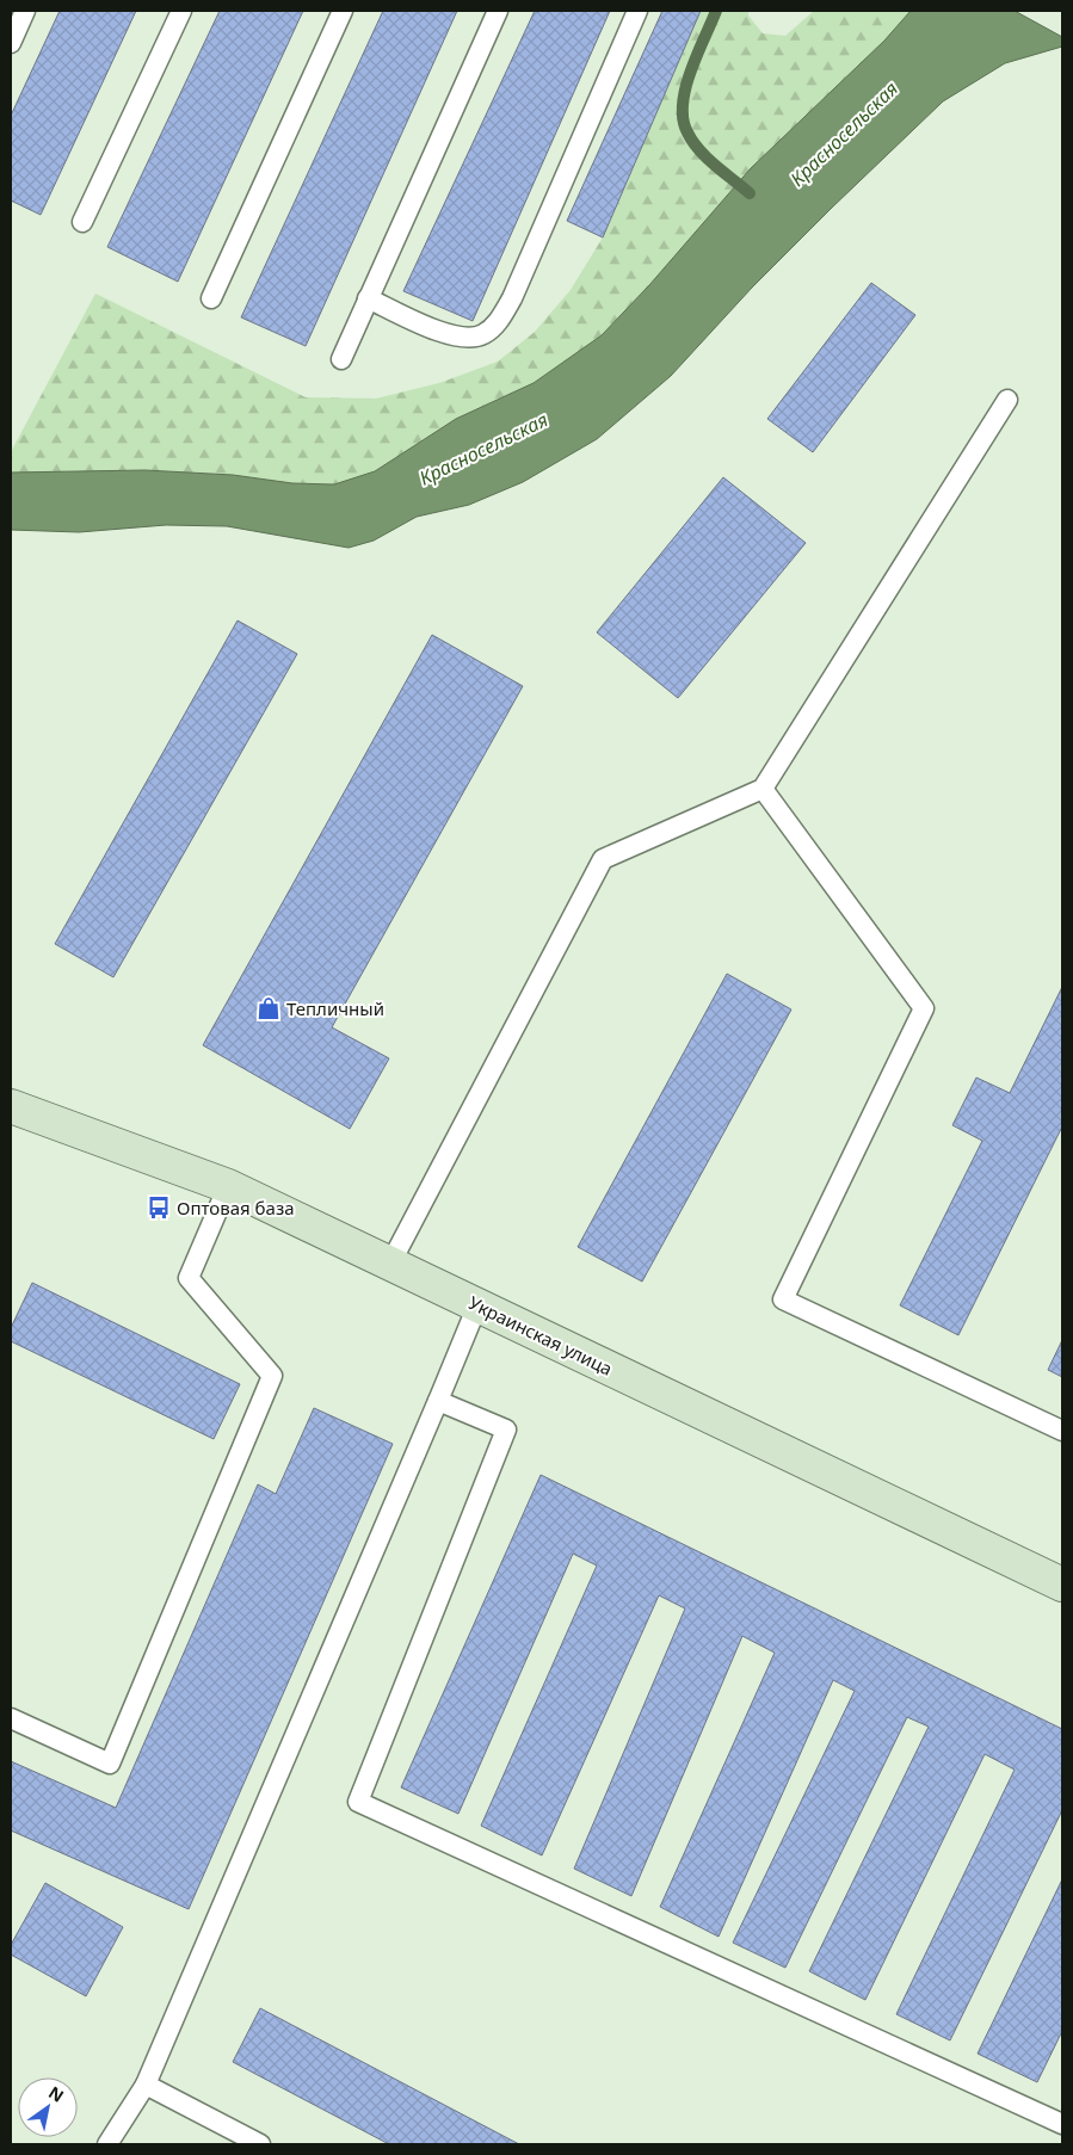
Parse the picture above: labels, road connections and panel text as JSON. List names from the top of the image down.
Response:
{
  "streets": {
    "main road": ["Украинская улица"]
  },
  "water": ["Красносельская"],
  "places": {
    "shop": ["Тепличный"],
    "bus stop": ["Оптовая база"]
  },
  "north": "top right"
}
